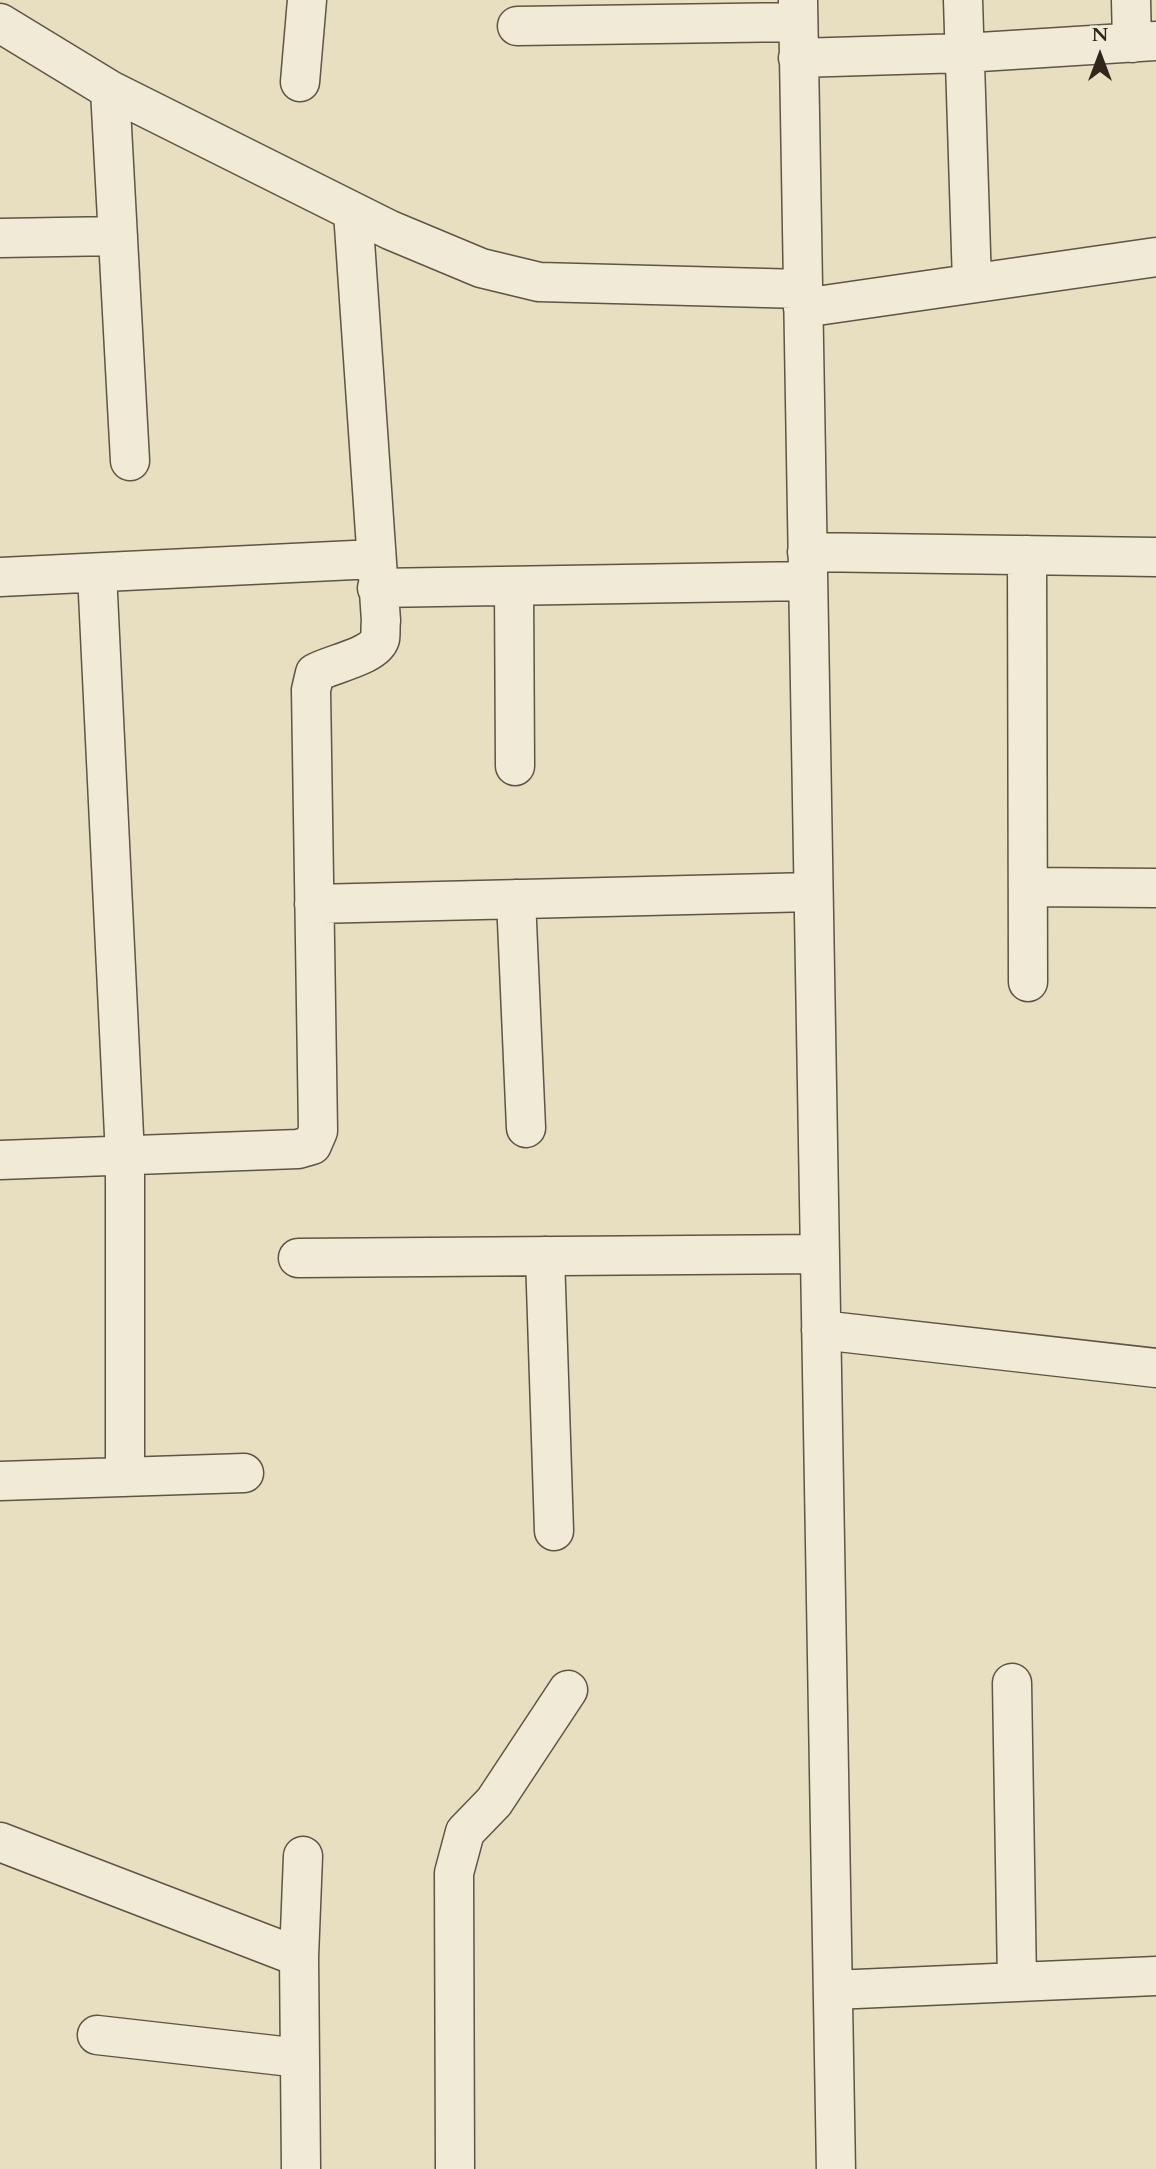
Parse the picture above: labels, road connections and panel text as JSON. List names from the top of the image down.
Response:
{
  "north": "top"
}
